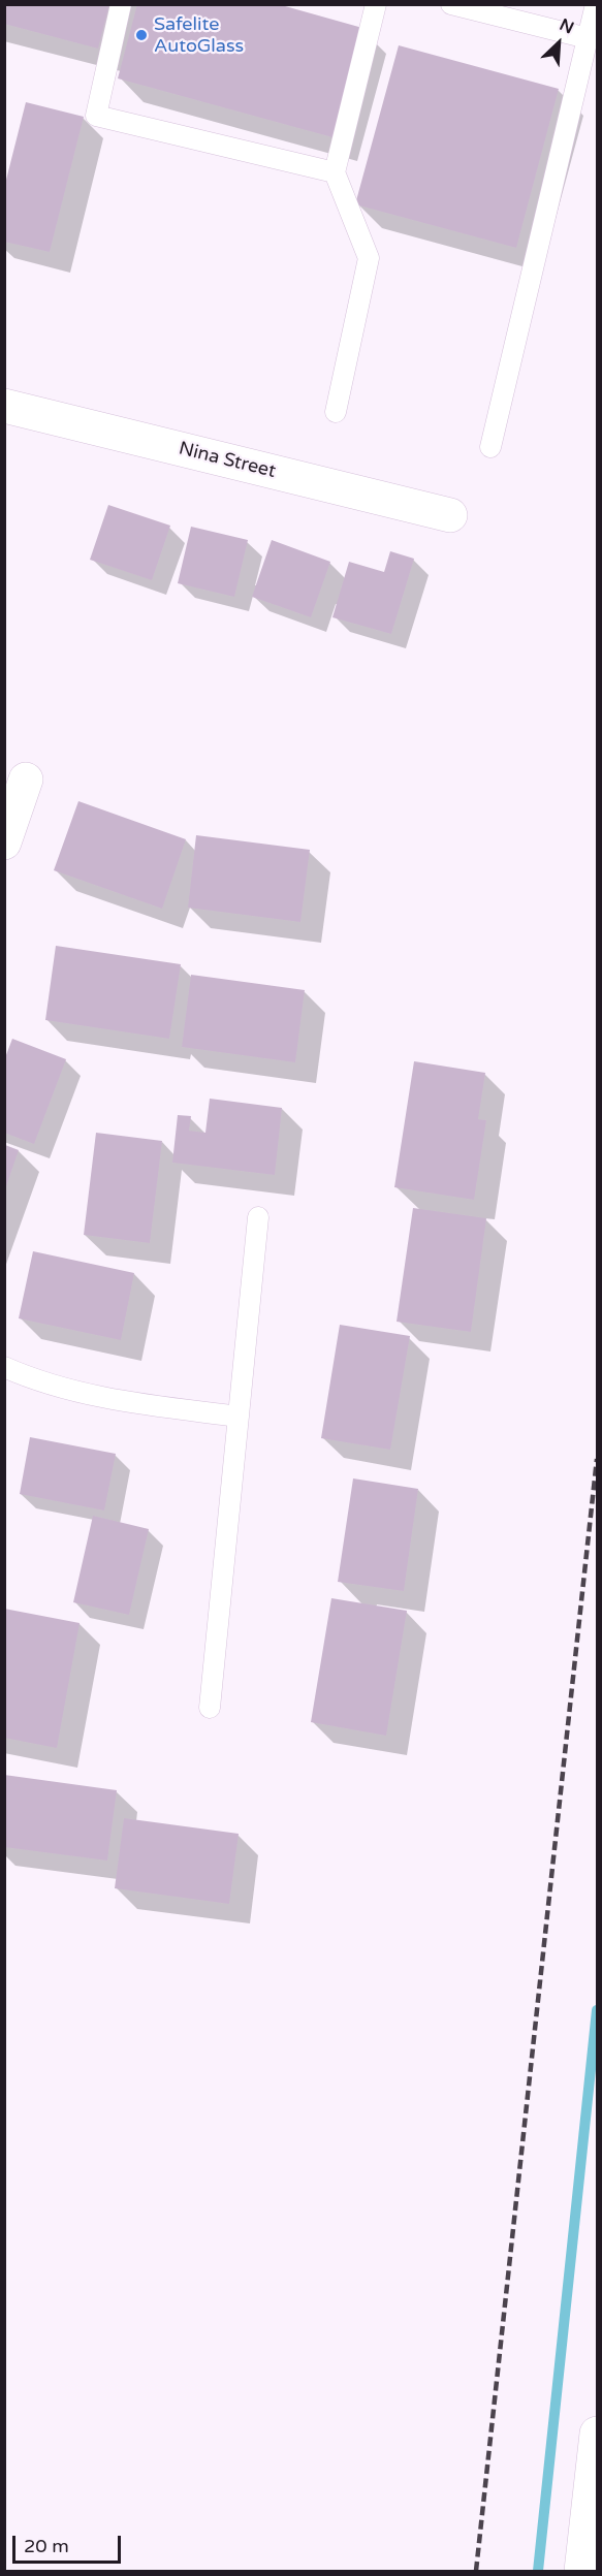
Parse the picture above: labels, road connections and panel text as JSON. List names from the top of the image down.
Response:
{
  "streets": {
    "street": ["Nina Street"]
  },
  "places": ["Safelite AutoGlass"],
  "scale_bar": "20 m",
  "north": "top right"
}
